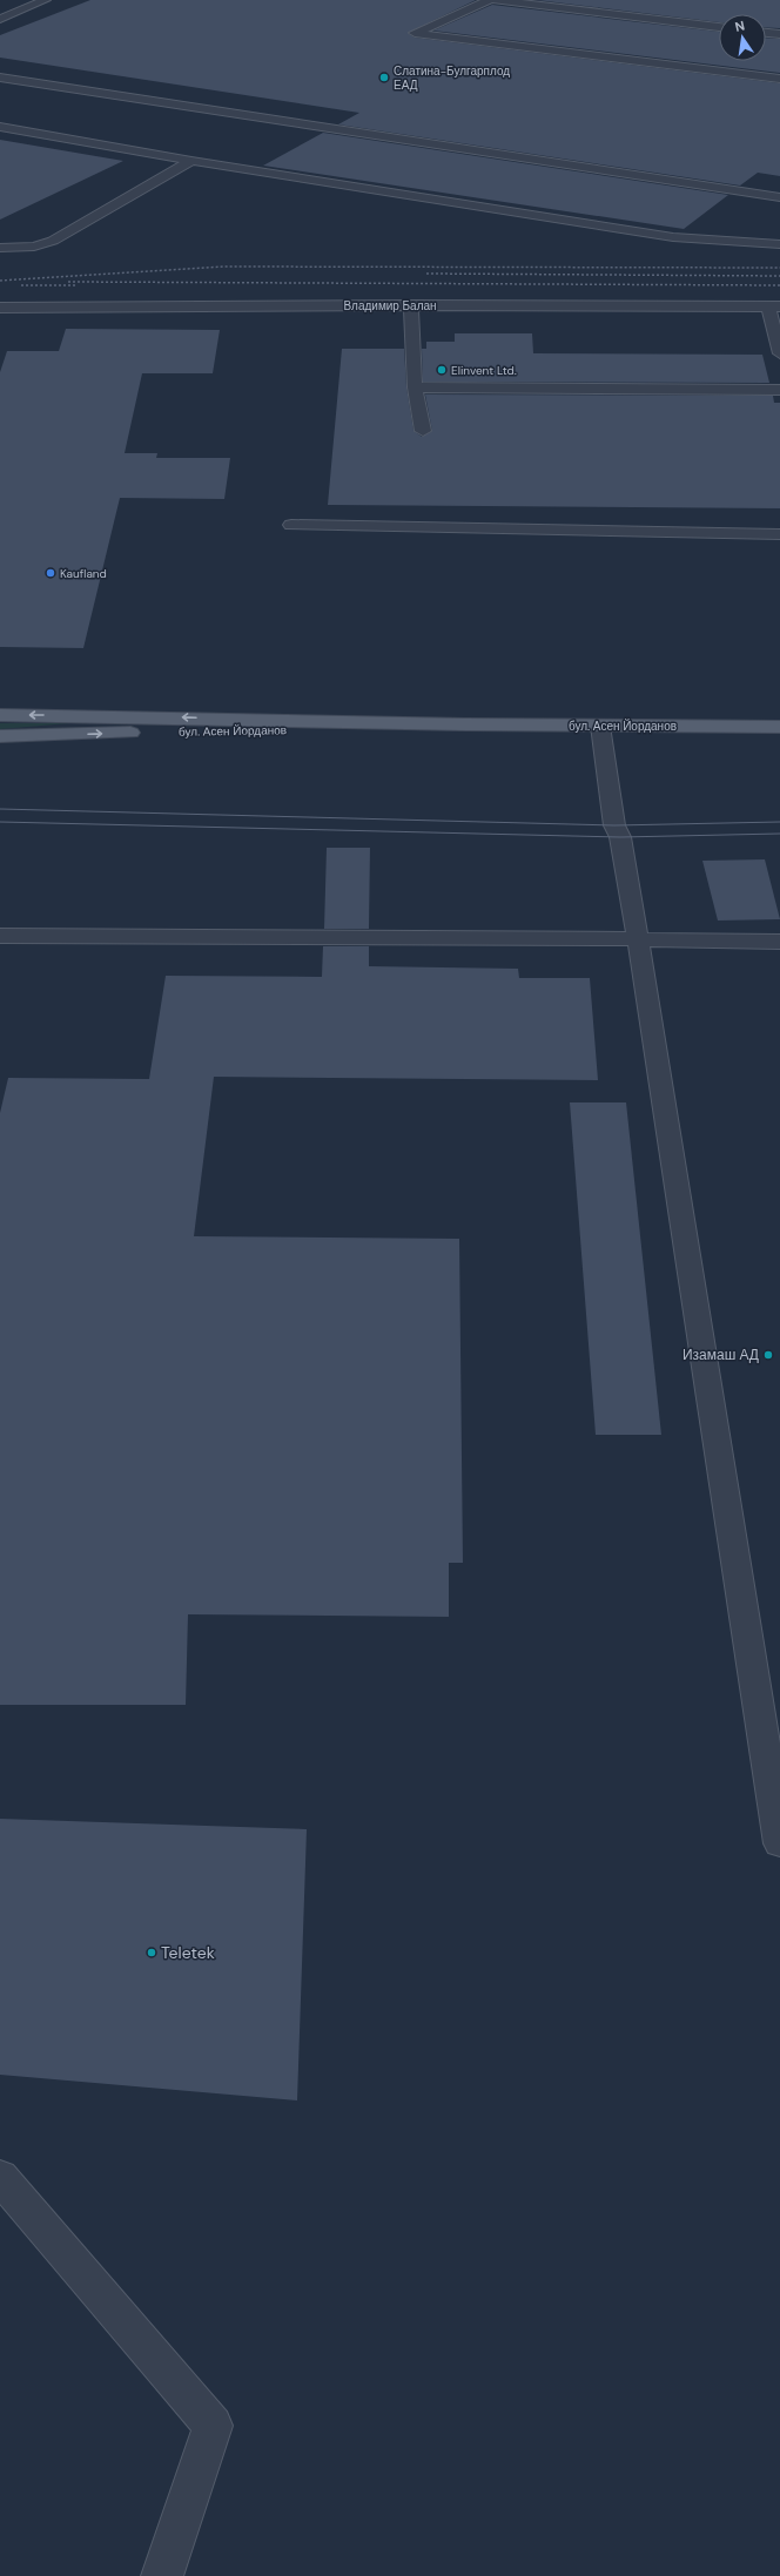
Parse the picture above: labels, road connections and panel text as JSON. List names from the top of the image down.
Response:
{
  "streets": {
    "main road": ["бул. Асен Йорданов"],
    "lane": ["Владимир Балан"]
  },
  "places": [
    "Слатина-Булгарплод ЕАД",
    "Elinvent Ltd.",
    "Kaufland",
    "Изамаш АД",
    "Teletek"
  ],
  "north": "top"
}
